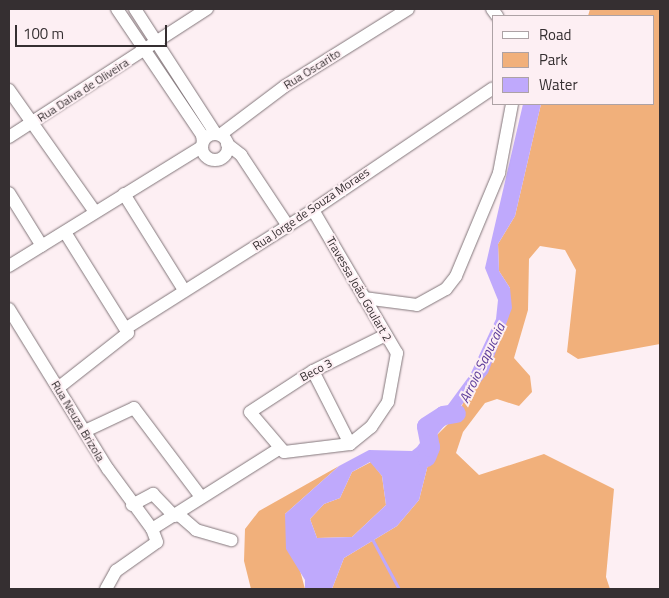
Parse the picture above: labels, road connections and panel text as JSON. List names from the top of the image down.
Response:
{
  "streets": {
    "street": [
      "Rua Oscarito",
      "Rua Dalva de Oliveira",
      "Rua Jorge de Souza Moraes",
      "Travessa João Goulart 2",
      "Beco 3",
      "Rua Neuza Brizola"
    ]
  },
  "crossings": [
    ["Rua Jorge de Souza Moraes", "Travessa João Goulart 2"],
    ["Travessa João Goulart 2", "Beco 3"]
  ],
  "water": ["Arroio Sapucaia"],
  "legend": ["Road", "Park", "Water"],
  "scale_bar": "100 m"
}
